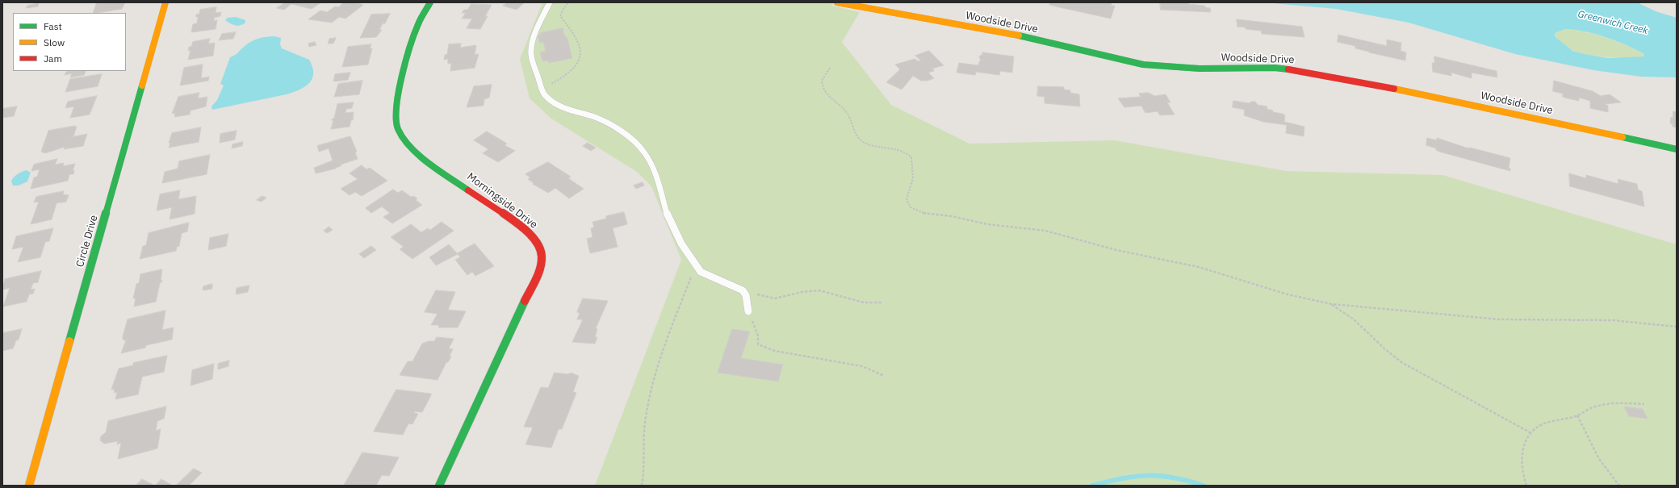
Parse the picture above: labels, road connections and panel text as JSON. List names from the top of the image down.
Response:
{
  "streets": {
    "street": ["Woodside Drive", "Morningside Drive", "Circle Drive"]
  },
  "water": ["Greenwich Creek"],
  "legend": ["Fast", "Slow", "Jam"]
}
